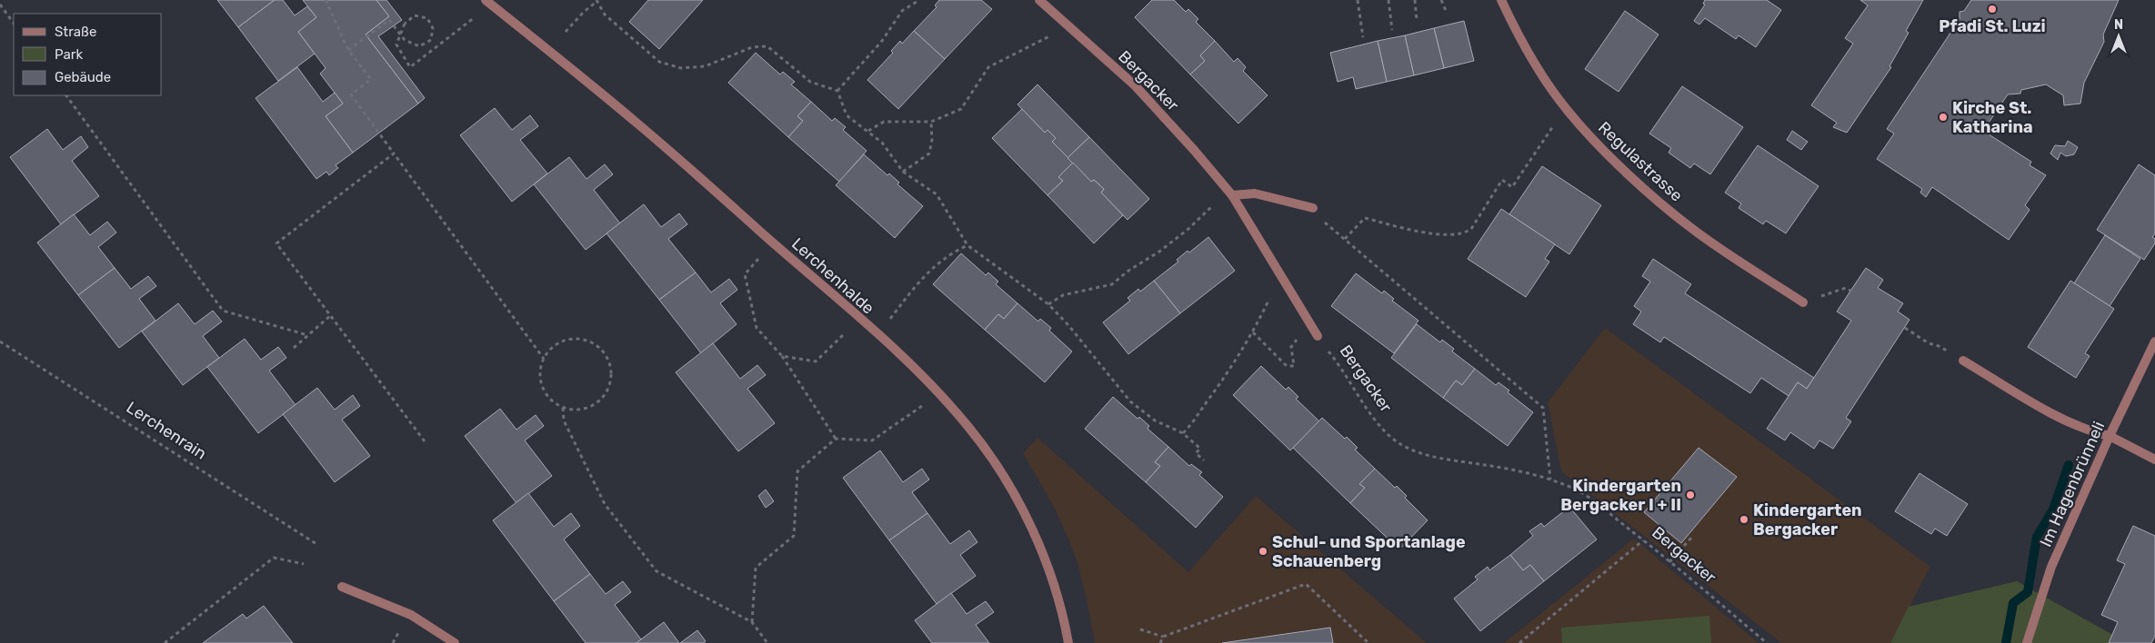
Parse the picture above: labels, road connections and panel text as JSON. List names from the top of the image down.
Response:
{
  "streets": {
    "street": [
      "Bergacker",
      "Regulastrasse",
      "Lerchenhalde",
      "Im Hagenbrünneli"
    ],
    "path": ["Lerchenrain"]
  },
  "places": [
    "Pfadi St. Luzi",
    "Kirche St. Katharina",
    "Kindergarten Bergacker I + II",
    "Kindergarten Bergacker",
    "Schul- und Sportanlage Schauenberg"
  ],
  "legend": ["Straße", "Park", "Gebäude"],
  "north": "top"
}
